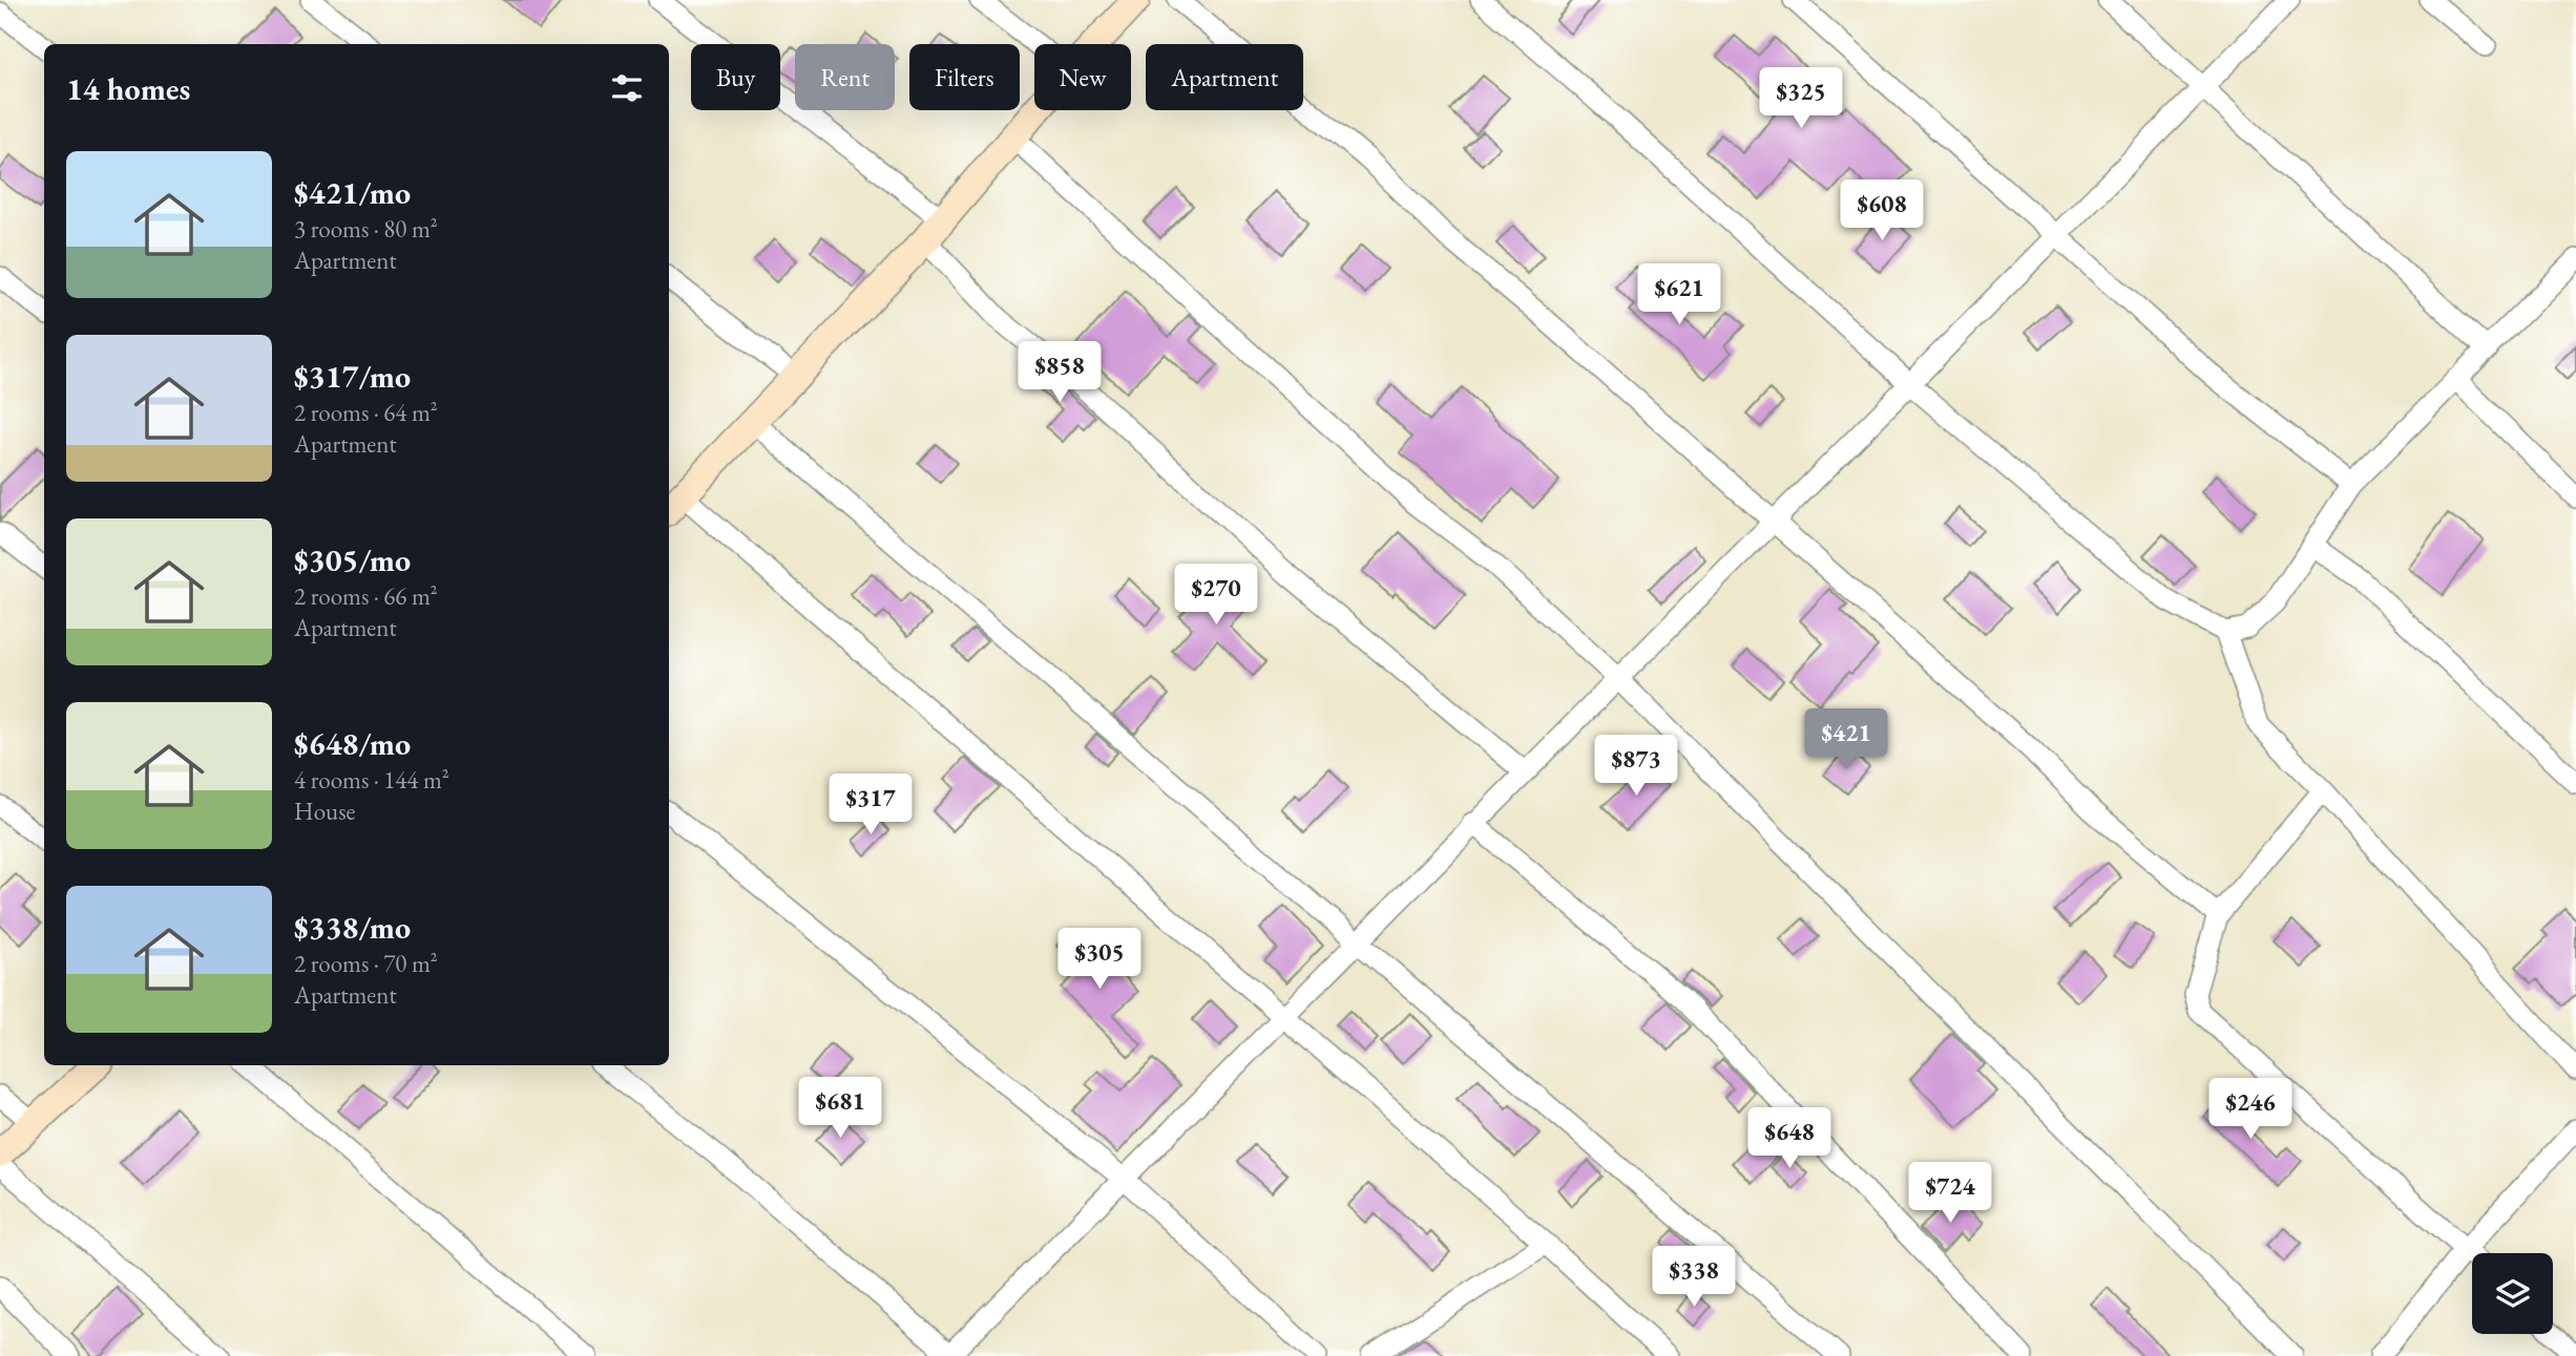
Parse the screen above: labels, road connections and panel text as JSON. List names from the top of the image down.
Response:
{
  "page": {
    "chip": [
      "Buy",
      "Rent",
      "Filters",
      "New",
      "Apartment"
    ],
    "heading": "14 homes",
    "price": [
      "$325",
      "$608",
      "$621",
      "$858",
      "$270",
      "$421",
      "$873",
      "$317",
      "$305",
      "$681",
      "$246",
      "$648",
      "$724",
      "$338"
    ],
    "list": [
      {
        "name": "$421/mo",
        "note": "3 rooms · 80 m² · Apartment"
      },
      {
        "name": "$317/mo",
        "note": "2 rooms · 64 m² · Apartment"
      },
      {
        "name": "$305/mo",
        "note": "2 rooms · 66 m² · Apartment"
      },
      {
        "name": "$648/mo",
        "note": "4 rooms · 144 m² · House"
      },
      {
        "name": "$338/mo",
        "note": "2 rooms · 70 m² · Apartment"
      }
    ]
  }
}
